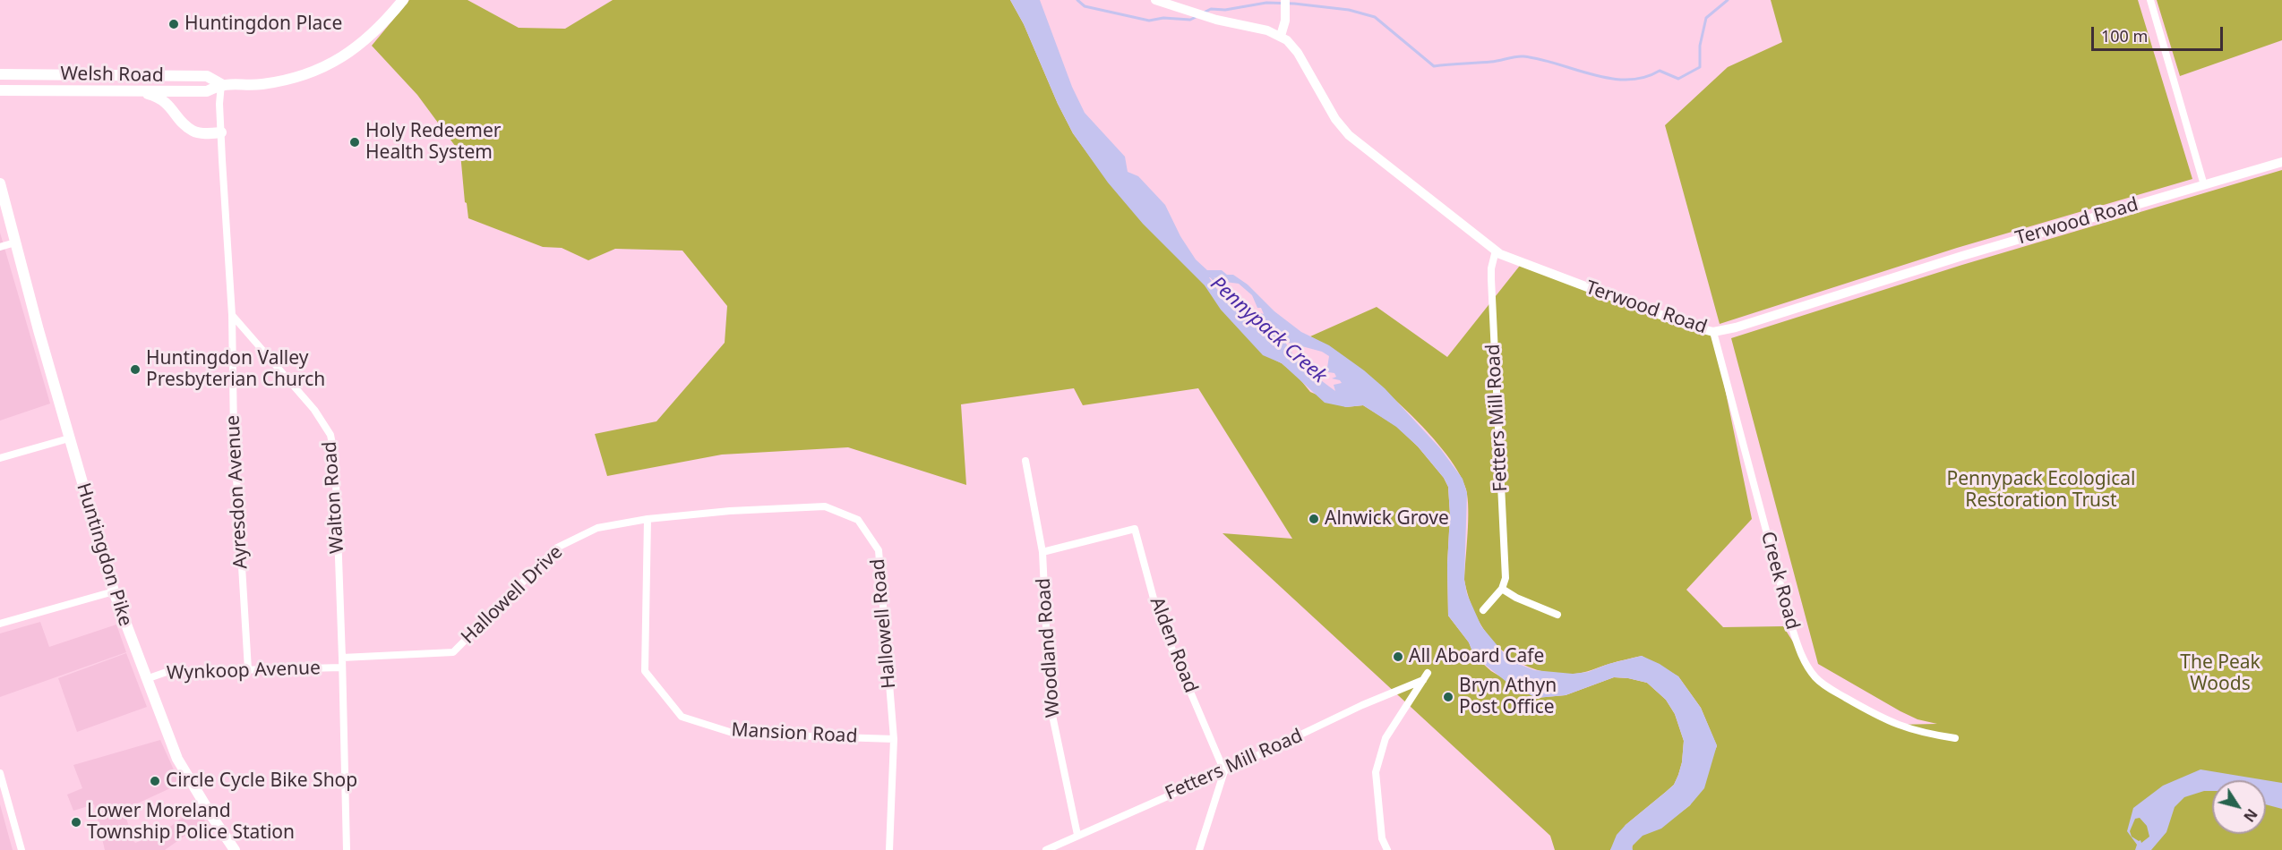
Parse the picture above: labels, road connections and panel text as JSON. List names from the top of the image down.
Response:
{
  "streets": {
    "main road": ["Welsh Road", "Huntingdon Pike"],
    "street": [
      "Terwood Road",
      "Fetters Mill Road",
      "Ayresdon Avenue",
      "Walton Road",
      "Creek Road",
      "Hallowell Drive",
      "Hallowell Road",
      "Alden Road",
      "Woodland Road",
      "Wynkoop Avenue",
      "Mansion Road"
    ]
  },
  "crossings": [
    ["Terwood Road", "Fetters Mill Road"],
    ["Terwood Road", "Creek Road"],
    ["Fetters Mill Road", "Alden Road"],
    ["Fetters Mill Road", "Woodland Road"],
    ["Ayresdon Avenue", "Walton Road"],
    ["Ayresdon Avenue", "Wynkoop Avenue"],
    ["Walton Road", "Hallowell Drive"],
    ["Walton Road", "Wynkoop Avenue"],
    ["Huntingdon Pike", "Wynkoop Avenue"],
    ["Hallowell Drive", "Hallowell Road"],
    ["Hallowell Drive", "Mansion Road"],
    ["Hallowell Road", "Mansion Road"],
    ["Alden Road", "Woodland Road"]
  ],
  "water": ["Pennypack Creek"],
  "parks": ["Pennypack Ecological Restoration Trust", "The Peak Woods"],
  "places": [
    "Huntingdon Place",
    "Holy Redeemer Health System",
    "Huntingdon Valley Presbyterian Church",
    "Alnwick Grove",
    "All Aboard Cafe",
    "Bryn Athyn Post Office",
    "Circle Cycle Bike Shop",
    "Lower Moreland Township Police Station"
  ],
  "scale_bar": "100 m",
  "north": "bottom right"
}
